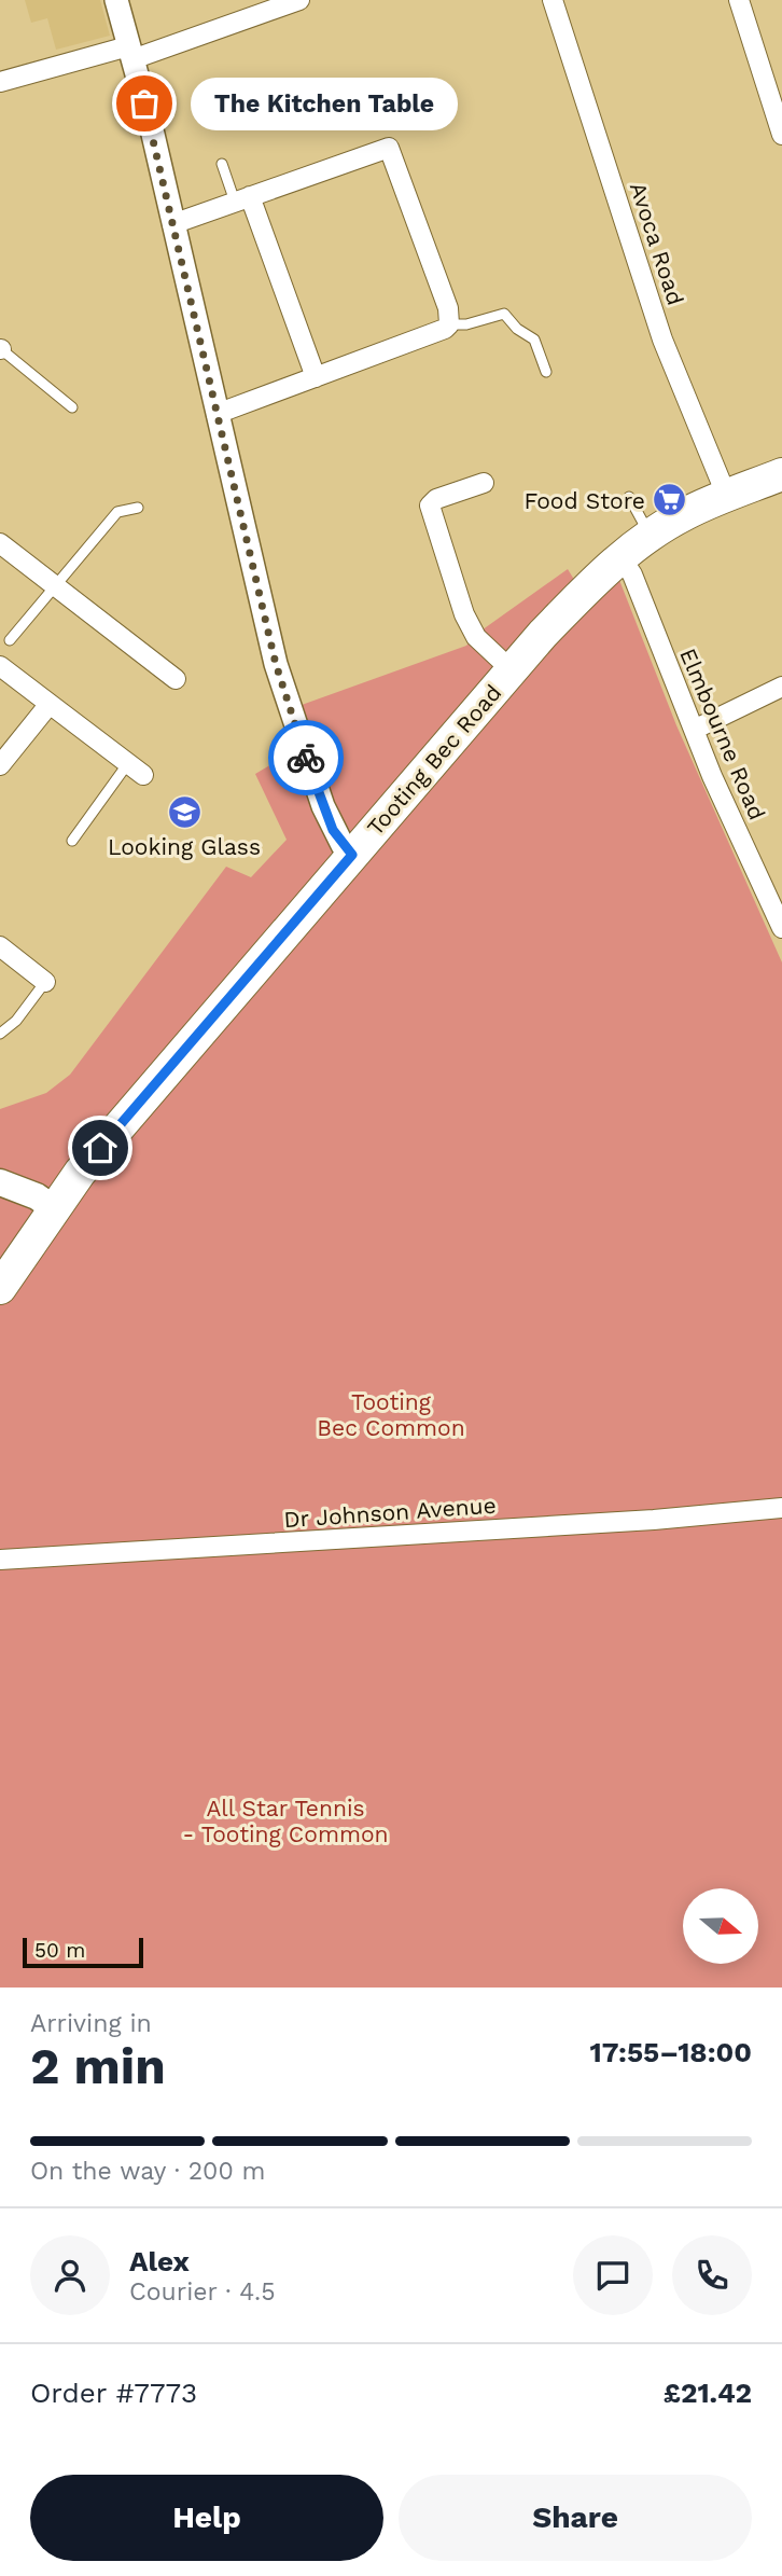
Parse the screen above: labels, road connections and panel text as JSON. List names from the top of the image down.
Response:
{
  "streets": {
    "highway": ["Tooting Bec Road"],
    "street": ["Avoca Road", "Elmbourne Road", "Dr Johnson Avenue"]
  },
  "crossings": [
    ["Avoca Road", "Tooting Bec Road"],
    ["Elmbourne Road", "Tooting Bec Road"]
  ],
  "parks": ["Tooting Bec Common", "All Star Tennis - Tooting Common"],
  "places": {
    "other": ["The Kitchen Table"],
    "supermarket": ["Food Store"],
    "school or university": ["Looking Glass"]
  },
  "scale_bar": "50 m",
  "north": "right",
  "page": {
    "bubble": "The Kitchen Table",
    "scale": "50 m",
    "heading": ["2 min", "Arriving in", "17:55–18:00"],
    "panel": [
      "Alex",
      "Courier · 4.5",
      "Order #7773",
      "£21.42"
    ],
    "bar": "On the way · 200 m",
    "buttons": ["Help", "Share"]
  }
}
